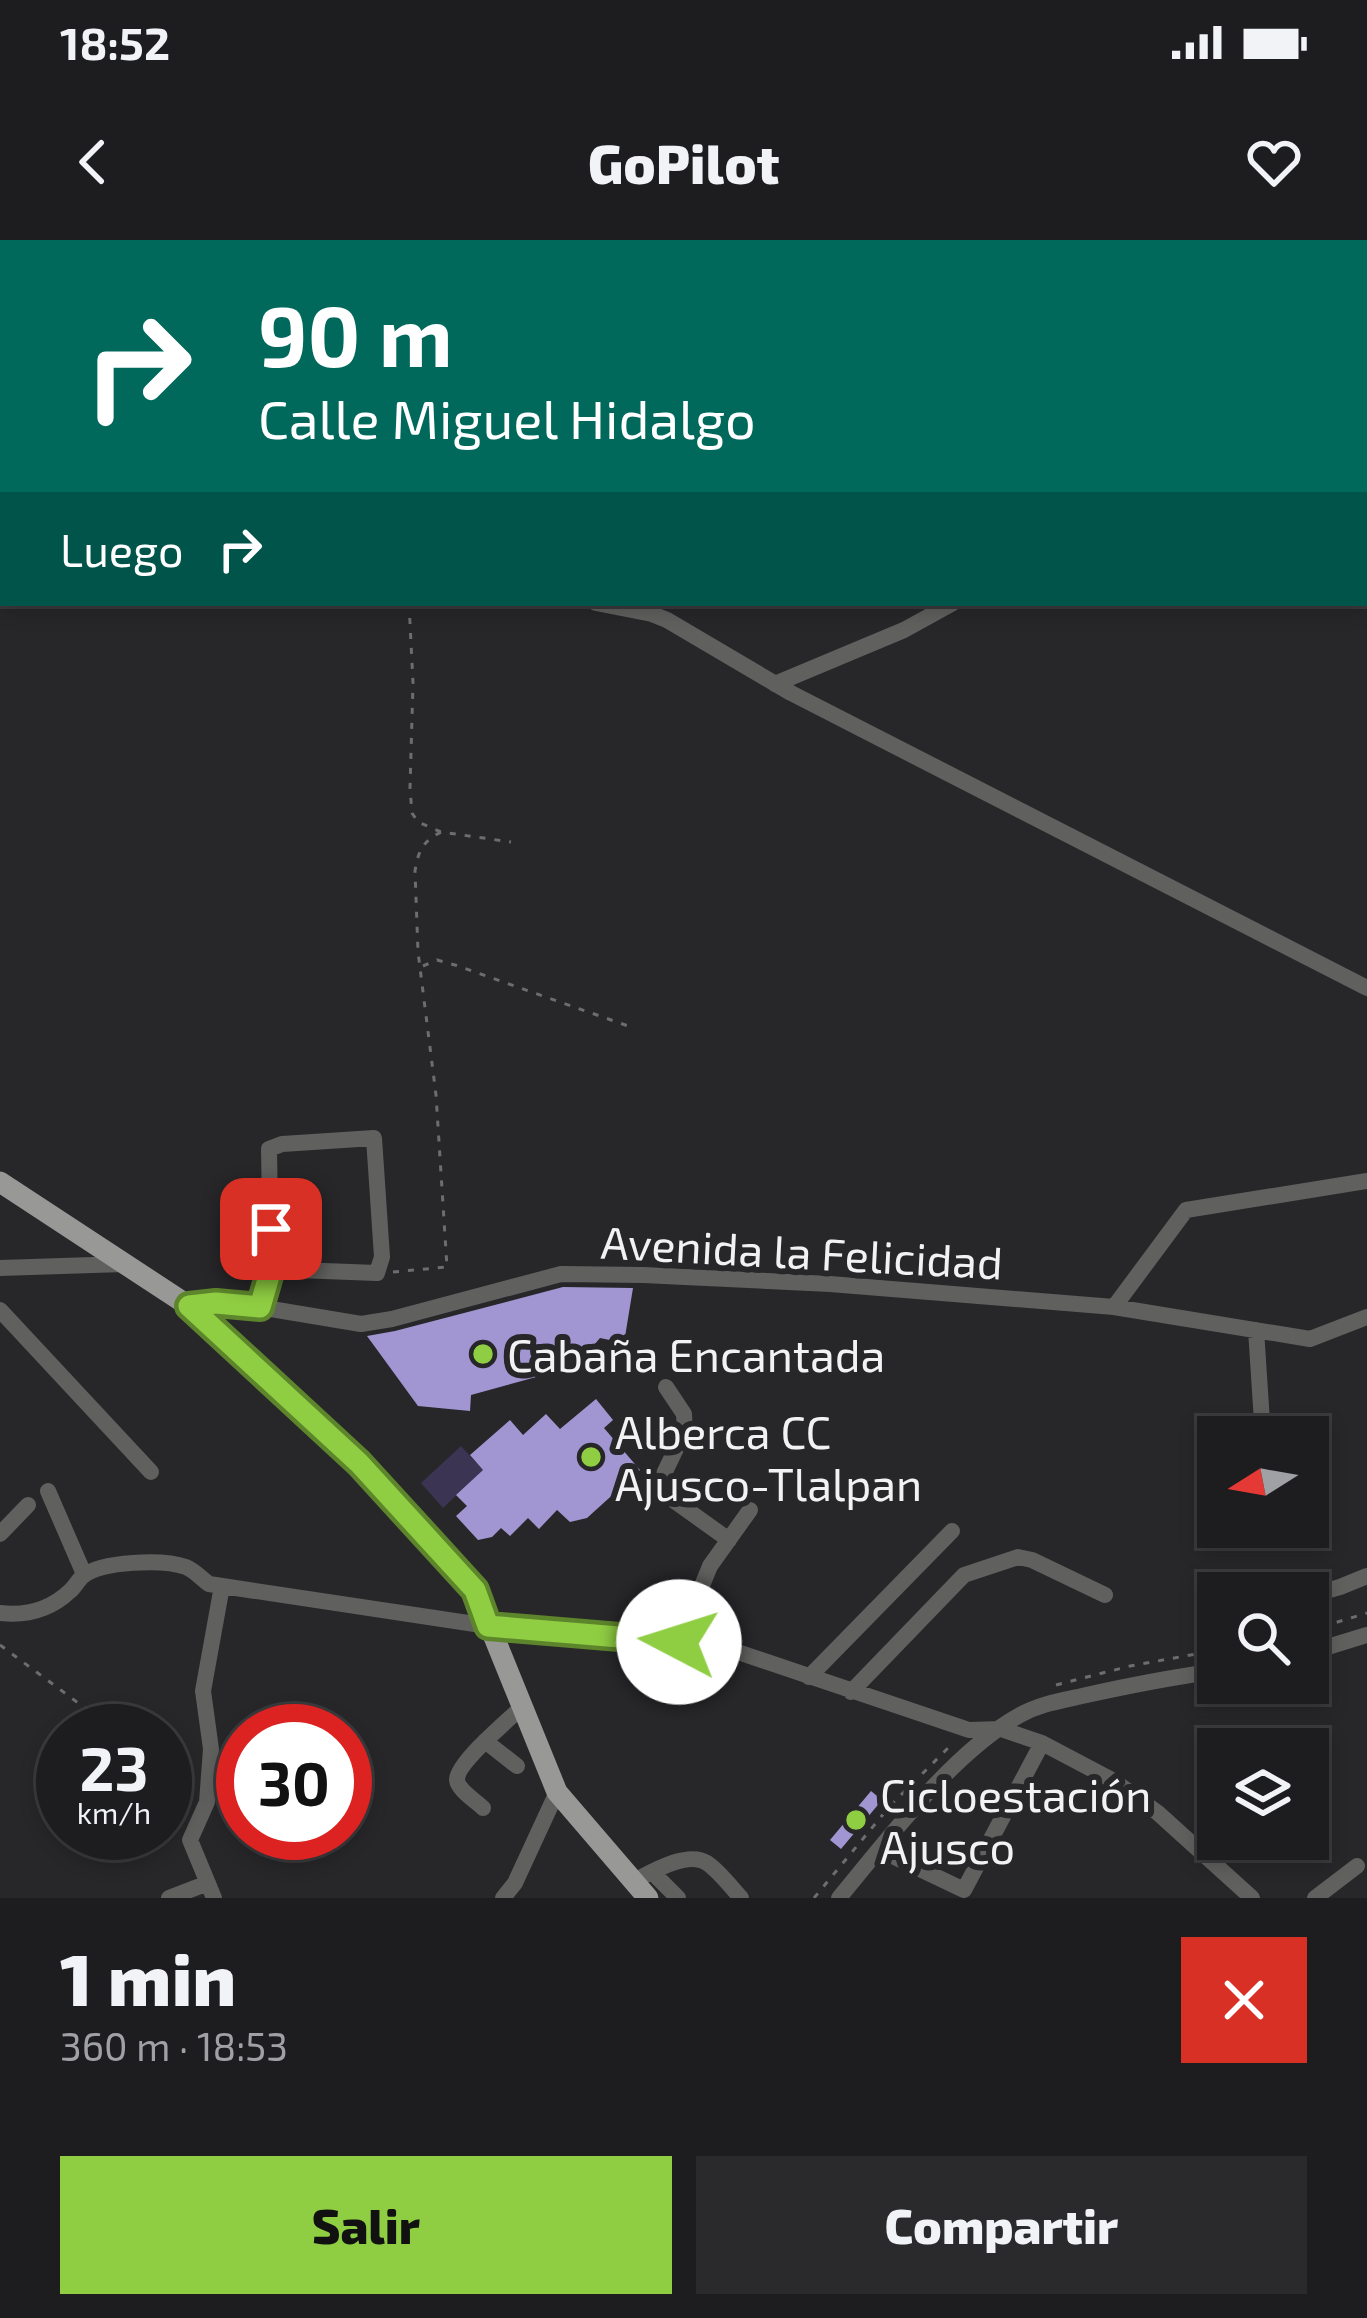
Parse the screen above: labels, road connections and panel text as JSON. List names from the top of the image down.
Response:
{
  "streets": {
    "street": ["Avenida la Felicidad"]
  },
  "places": ["Cabaña Encantada", "Alberca CC Ajusco-Tlalpan", "Cicloestación Ajusco"],
  "north": "left",
  "page": {
    "status": "18:52",
    "header": "GoPilot",
    "turn": ["90 m", "Calle Miguel Hidalgo"],
    "then": "Luego",
    "speed": "23 km/h",
    "limit": "30",
    "heading": ["1 min", "360 m · 18:53"],
    "buttons": ["Salir", "Compartir"]
  }
}
